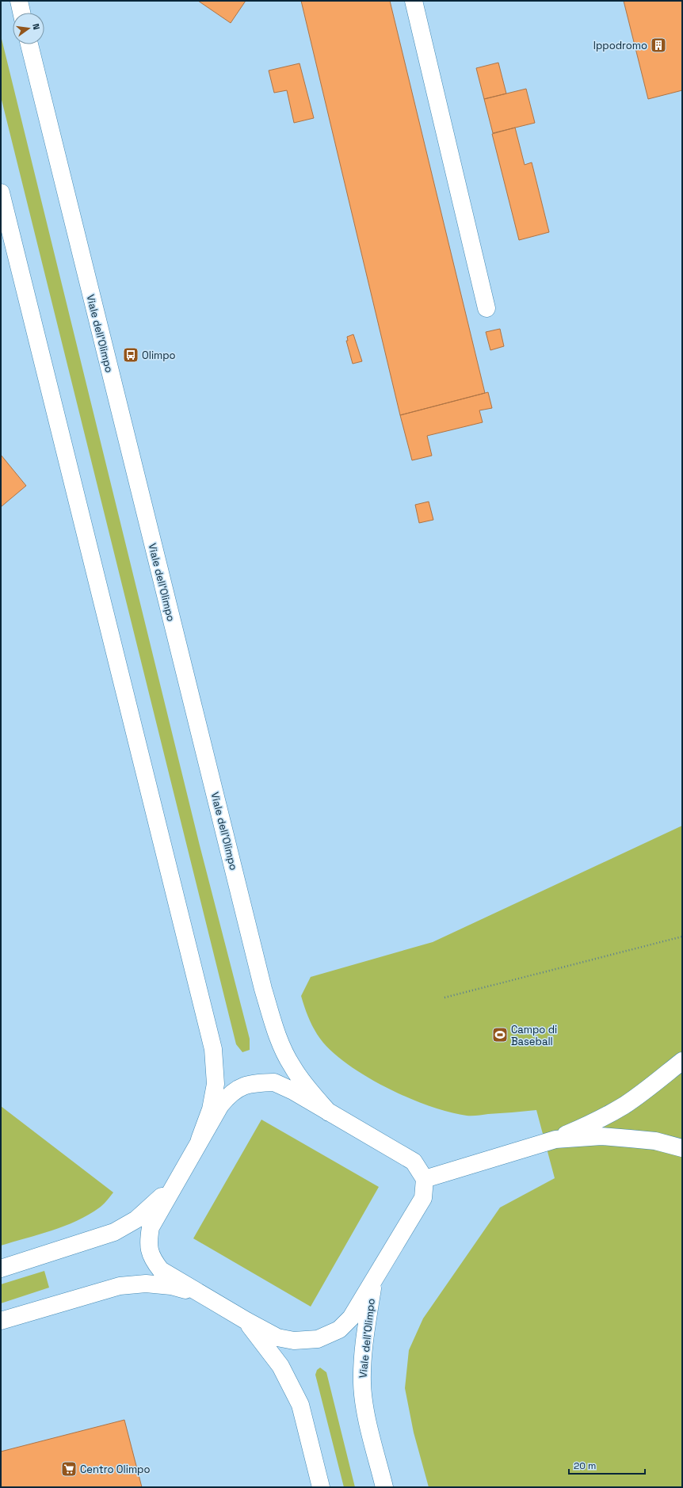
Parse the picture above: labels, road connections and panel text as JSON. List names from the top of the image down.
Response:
{
  "streets": {
    "street": ["Viale dell'Olimpo"]
  },
  "places": {
    "building": ["Ippodromo"],
    "bus stop": ["Olimpo"],
    "sports": ["Campo di Baseball"],
    "supermarket": ["Centro Olimpo"]
  },
  "scale_bar": "20 m",
  "north": "right"
}
